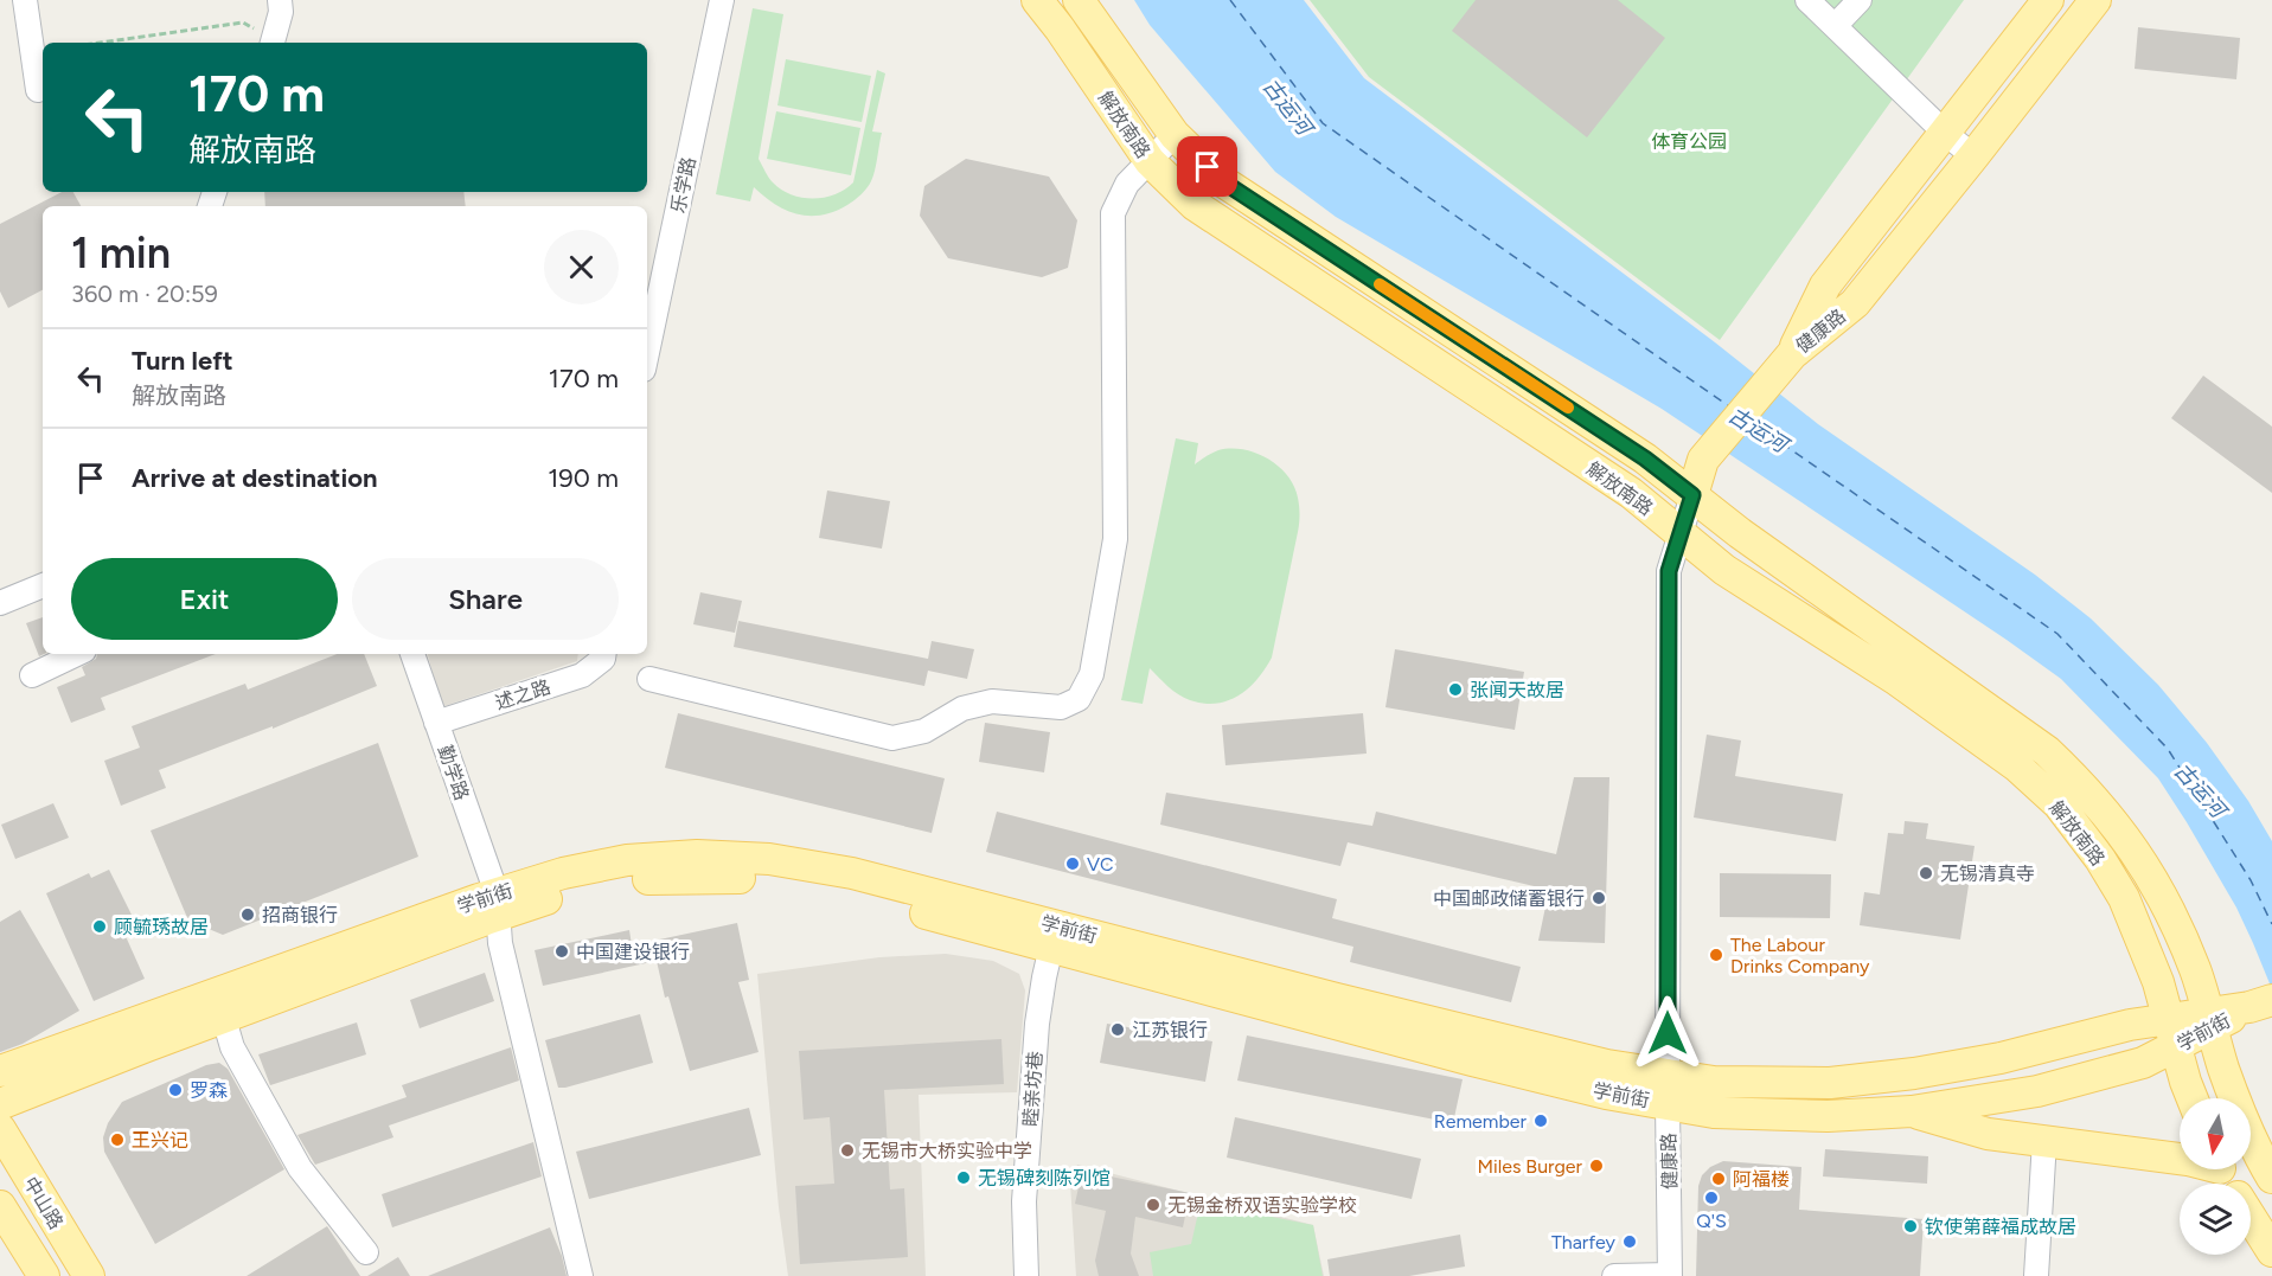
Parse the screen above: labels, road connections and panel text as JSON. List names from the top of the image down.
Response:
{
  "streets": {
    "main road": [
      "解放南路",
      "健康路",
      "学前街",
      "中山路"
    ],
    "street": [
      "乐学路",
      "述之路",
      "勤学路",
      "睦亲坊巷"
    ]
  },
  "crossings": [
    ["解放南路", "健康路"],
    ["解放南路", "学前街"],
    ["健康路", "学前街"],
    ["述之路", "勤学路"],
    ["勤学路", "学前街"],
    ["学前街", "睦亲坊巷"]
  ],
  "water": ["古运河"],
  "parks": ["体育公园"],
  "places": [
    "张闻天故居",
    "VC",
    "无锡清真寺",
    "中国邮政储蓄银行",
    "招商银行",
    "顾毓琇故居",
    "中国建设银行",
    "The Labour Drinks Company",
    "江苏银行",
    "罗森",
    "Remember",
    "王兴记",
    "无锡市大桥实验中学",
    "Miles Burger",
    "无锡碑刻陈列馆",
    "阿福楼",
    "Q'S",
    "无锡金桥双语实验学校",
    "钦使第薛福成故居",
    "Tharfey"
  ],
  "north": "bottom",
  "page": {
    "turn": ["170 m", "解放南路"],
    "heading": ["1 min", "360 m · 20:59"],
    "list": [
      {
        "name": "Turn left",
        "note": "解放南路",
        "value": "170 m"
      },
      {
        "name": "Arrive at destination",
        "value": "190 m"
      }
    ],
    "buttons": ["Exit", "Share"]
  }
}
